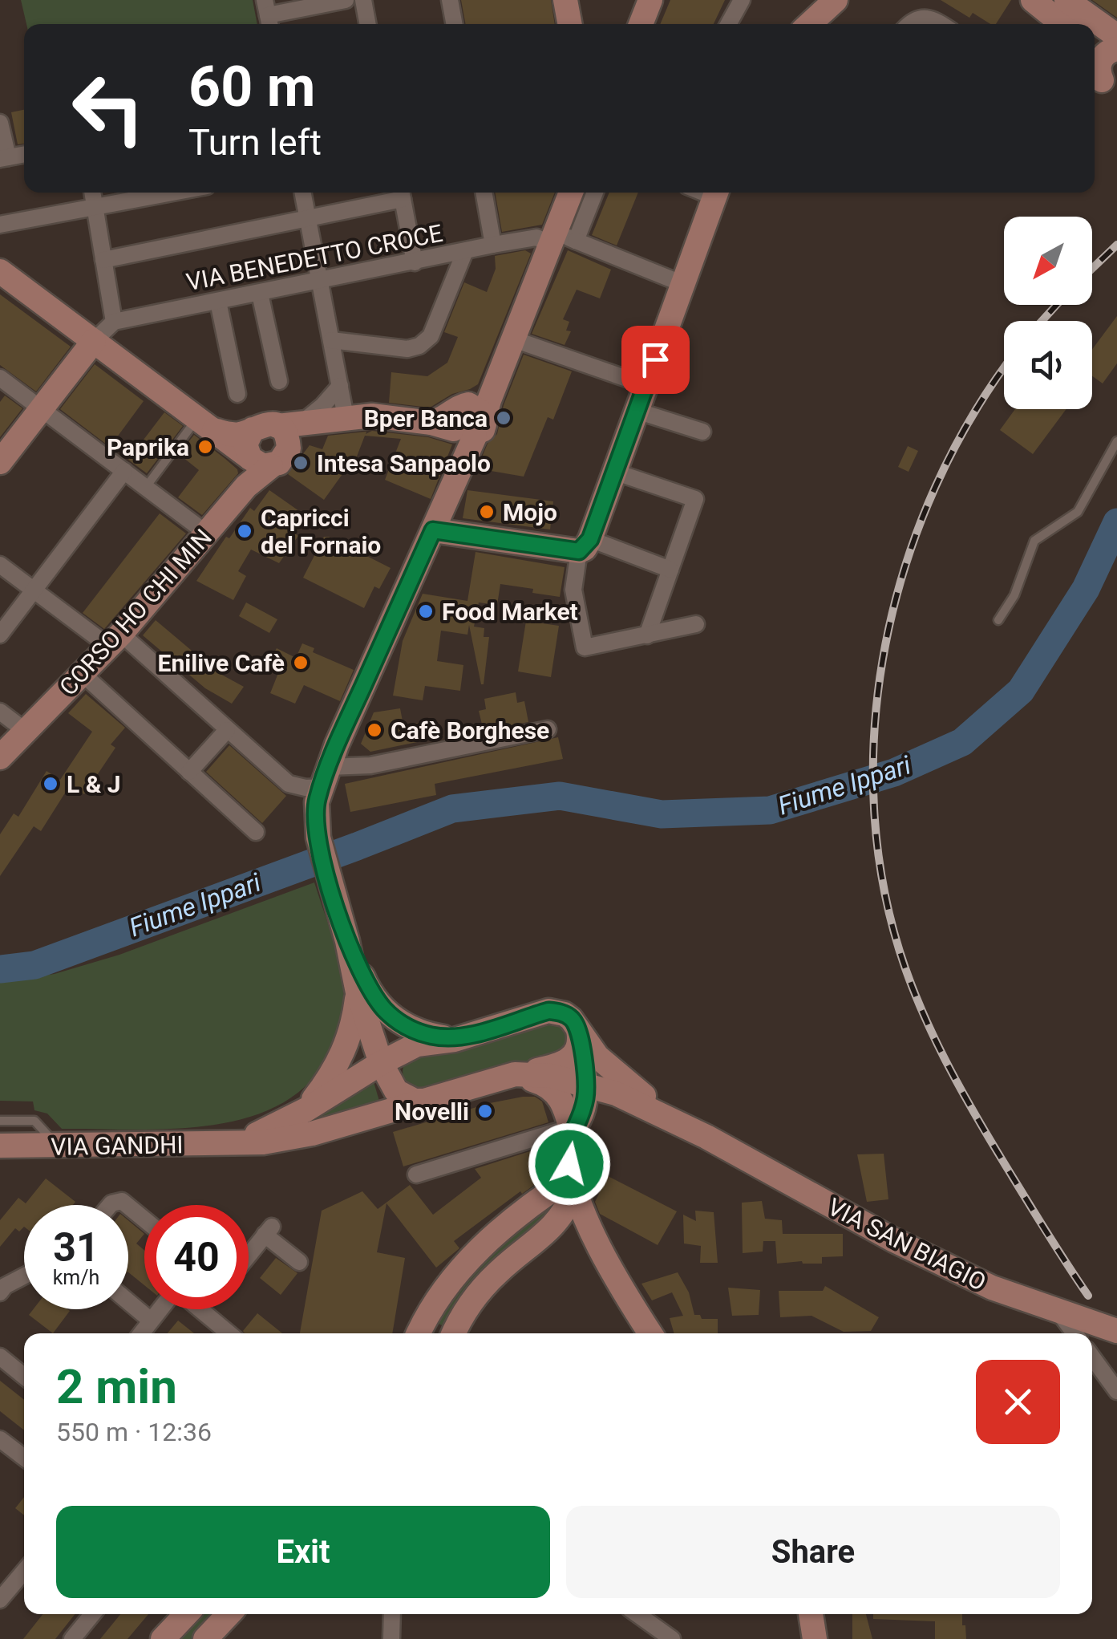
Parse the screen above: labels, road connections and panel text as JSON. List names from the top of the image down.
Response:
{
  "streets": {
    "main road": ["CORSO HO CHI MIN", "VIA GANDHI", "VIA SAN BIAGIO"],
    "street": ["VIA BENEDETTO CROCE"]
  },
  "water": ["Fiume Ippari"],
  "places": [
    "Bper Banca",
    "Paprika",
    "Intesa Sanpaolo",
    "Mojo",
    "Capricci del Fornaio",
    "Food Market",
    "Enilive Cafè",
    "Cafè Borghese",
    "L & J",
    "Novelli"
  ],
  "north": "bottom left",
  "page": {
    "turn": ["60 m", "Turn left"],
    "speed": "31 km/h",
    "limit": "40",
    "heading": ["2 min", "550 m · 12:36"],
    "buttons": ["Exit", "Share"]
  }
}
